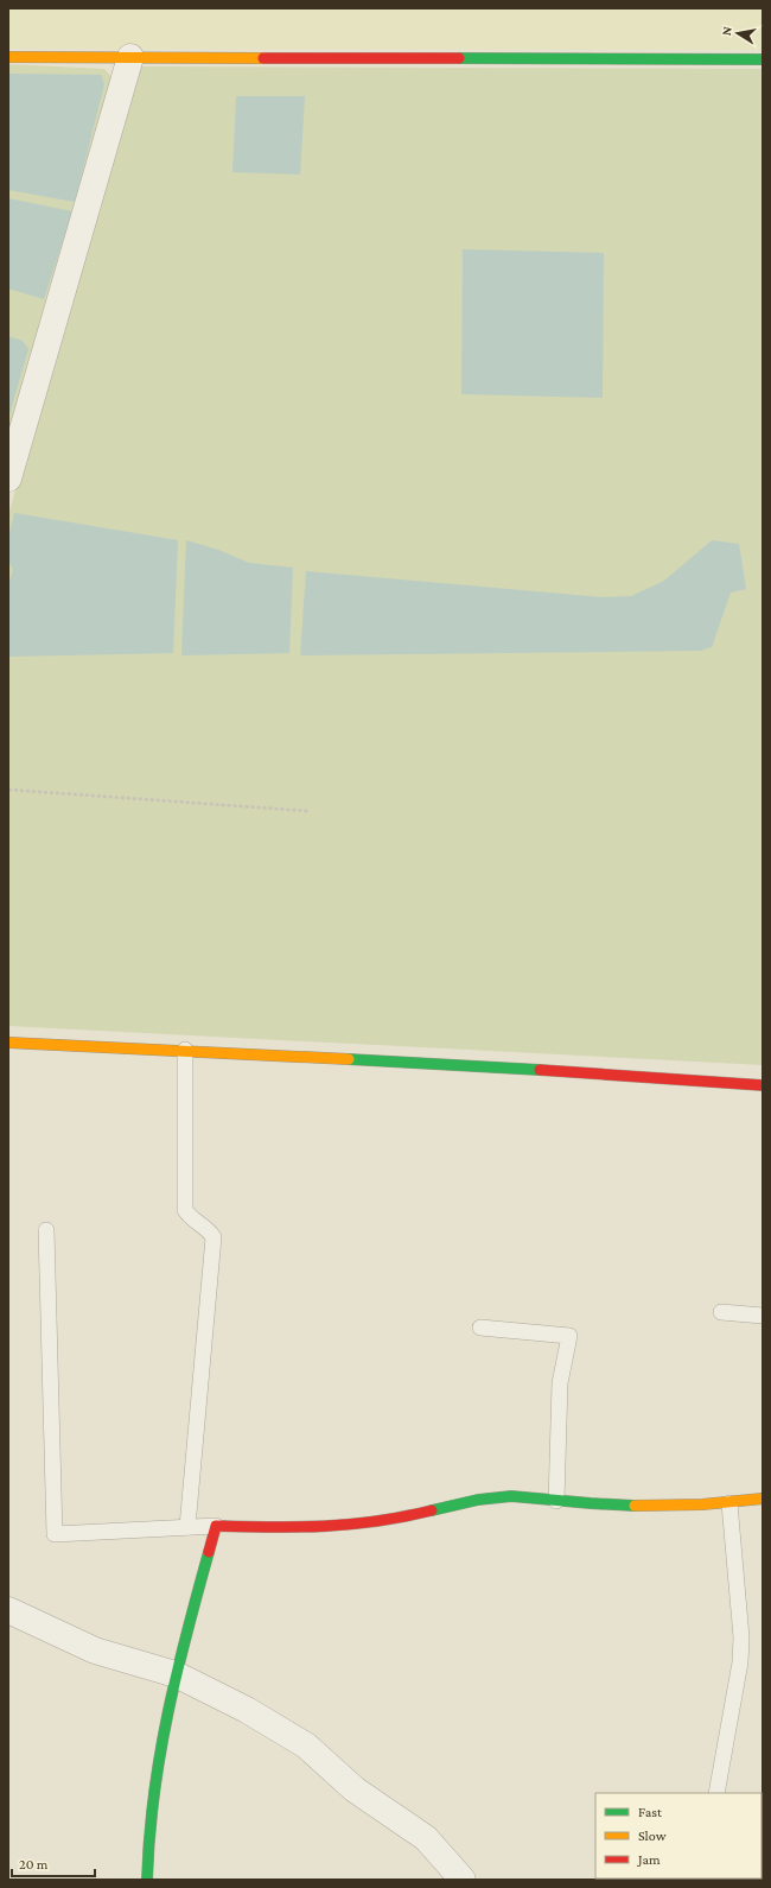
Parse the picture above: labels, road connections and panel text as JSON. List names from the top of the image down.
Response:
{
  "legend": ["Fast", "Slow", "Jam"],
  "scale_bar": "20 m",
  "north": "left"
}
